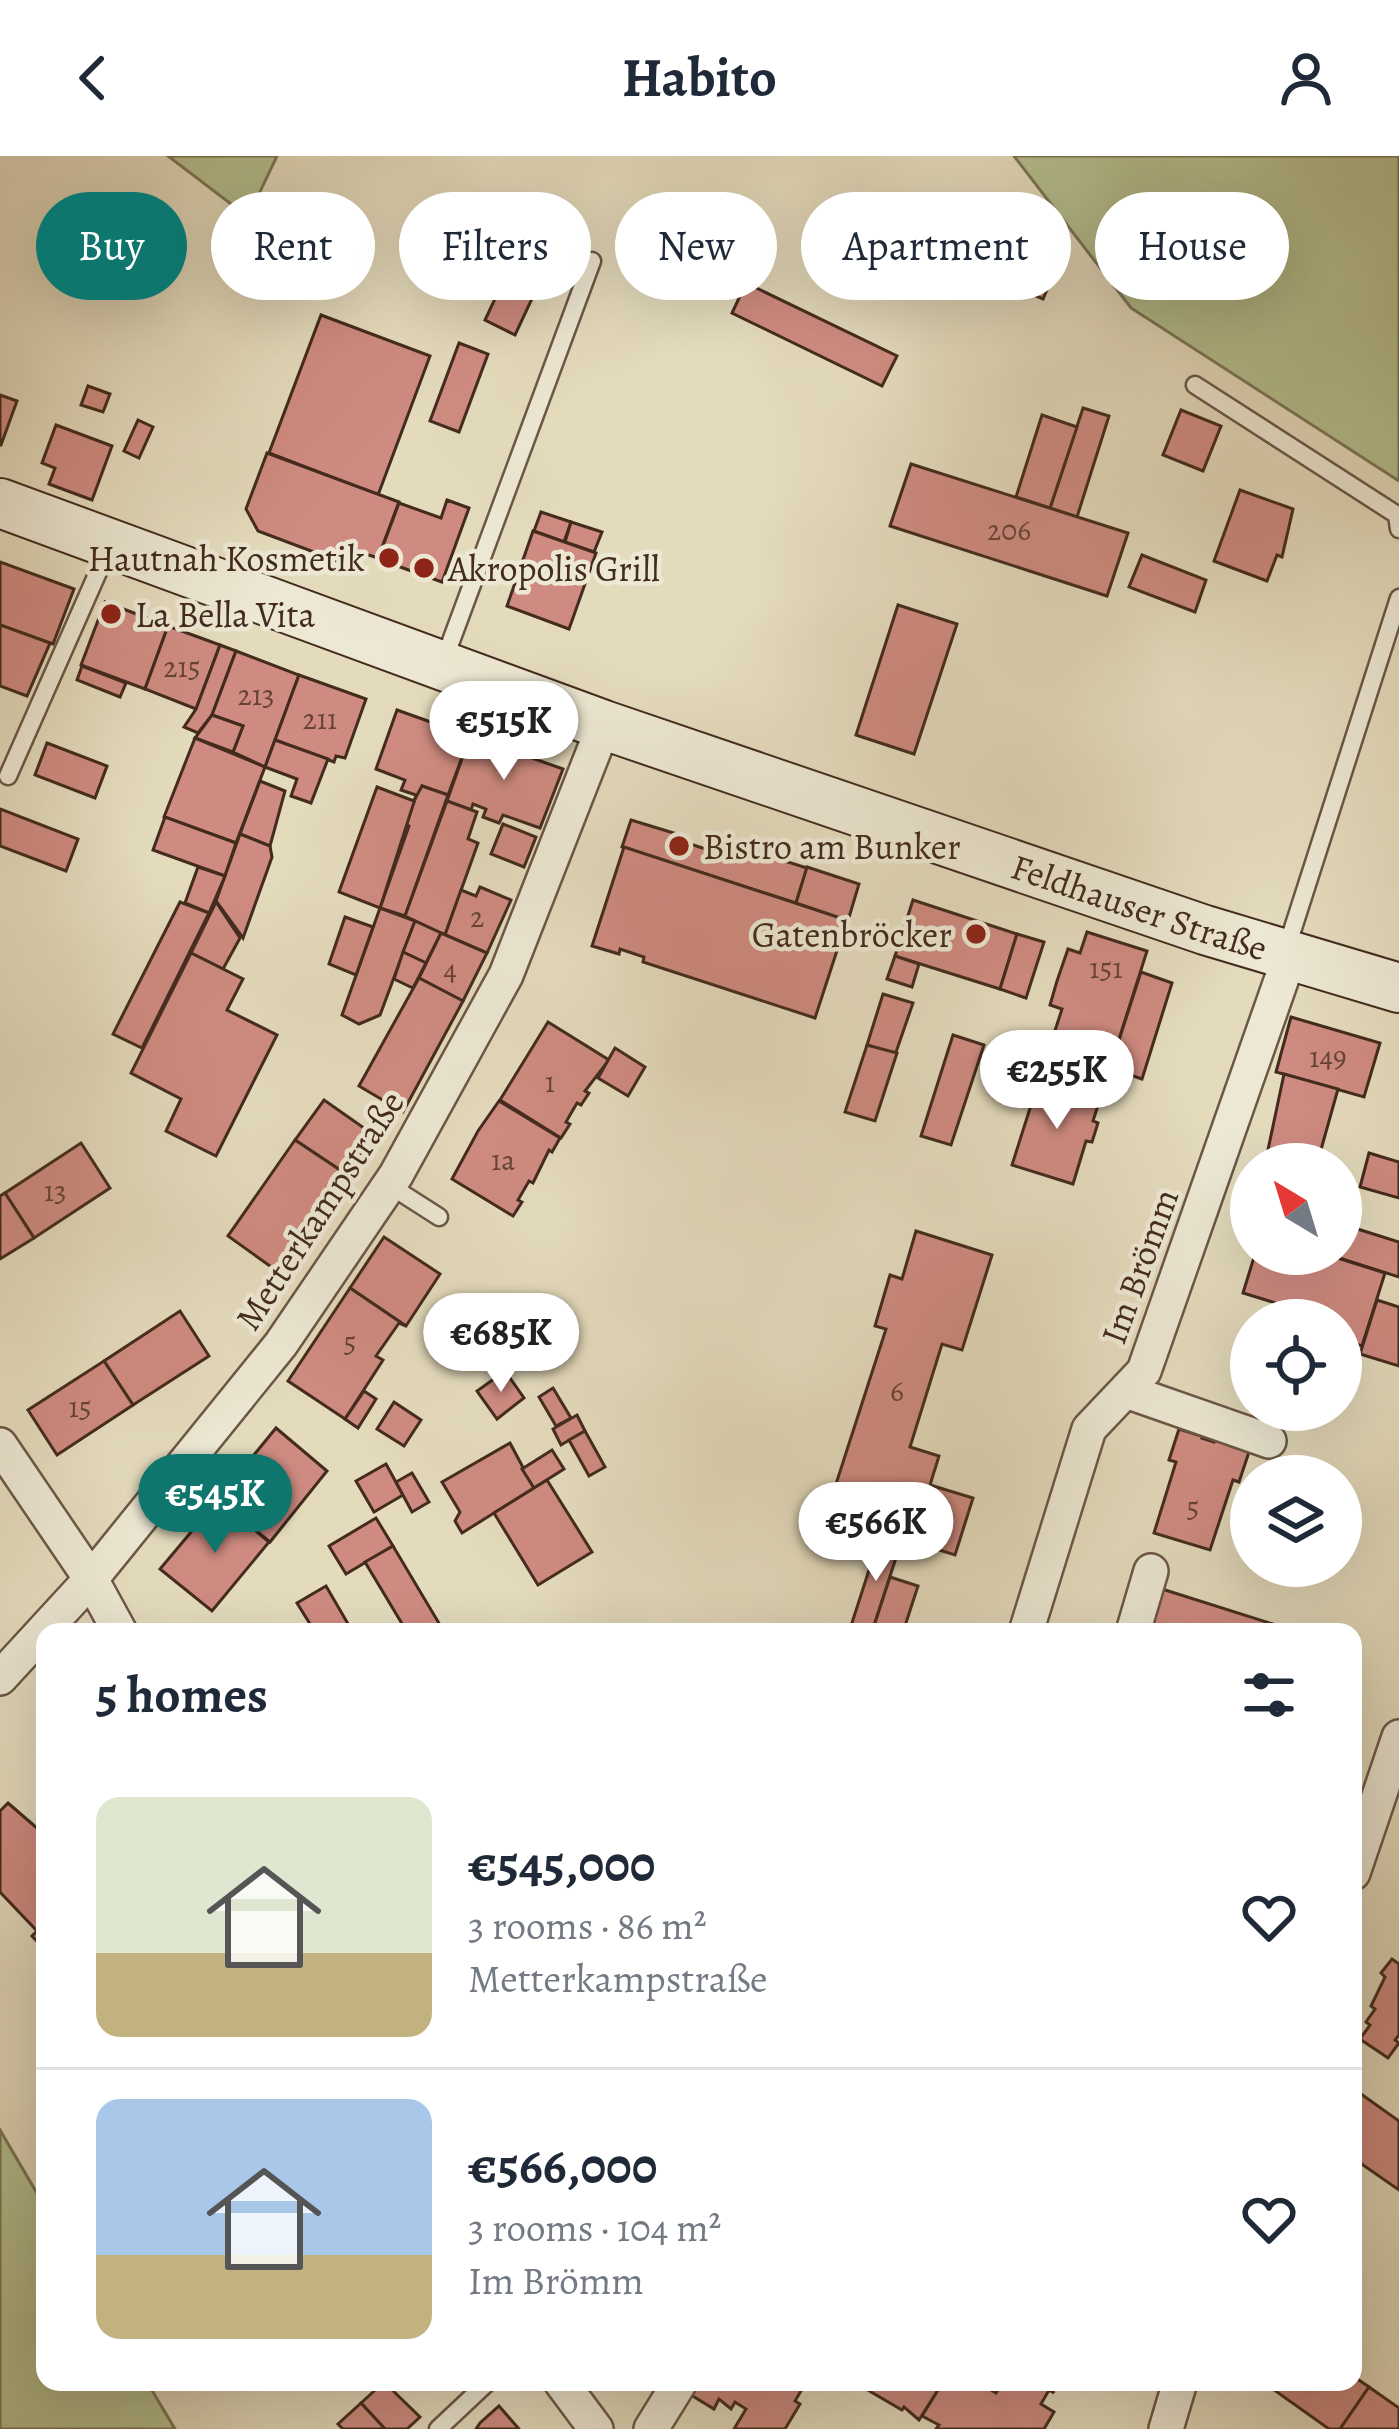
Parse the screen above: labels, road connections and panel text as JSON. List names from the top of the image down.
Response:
{
  "streets": {
    "street": ["Feldhauser Straße", "Metterkampstraße", "Im Brömm"]
  },
  "crossings": [
    ["Feldhauser Straße", "Metterkampstraße"],
    ["Feldhauser Straße", "Im Brömm"]
  ],
  "places": [
    "Hautnah Kosmetik",
    "Akropolis Grill",
    "La Bella Vita",
    "Bistro am Bunker",
    "Gatenbröcker"
  ],
  "house_numbers": [
    "206",
    "215",
    "213",
    "211",
    "2",
    "151",
    "4",
    "149",
    "1",
    "1a",
    "13",
    "5",
    "6",
    "15",
    "5"
  ],
  "north": "top left",
  "page": {
    "header": "Habito",
    "chip": [
      "Buy",
      "Rent",
      "Filters",
      "New",
      "Apartment",
      "House"
    ],
    "price": [
      "€515K",
      "€255K",
      "€685K",
      "€545K",
      "€566K"
    ],
    "heading": "5 homes",
    "list": [
      {
        "name": "€545,000",
        "note": "3 rooms · 86 m² · Metterkampstraße"
      },
      {
        "name": "€566,000",
        "note": "3 rooms · 104 m² · Im Brömm"
      }
    ]
  }
}
